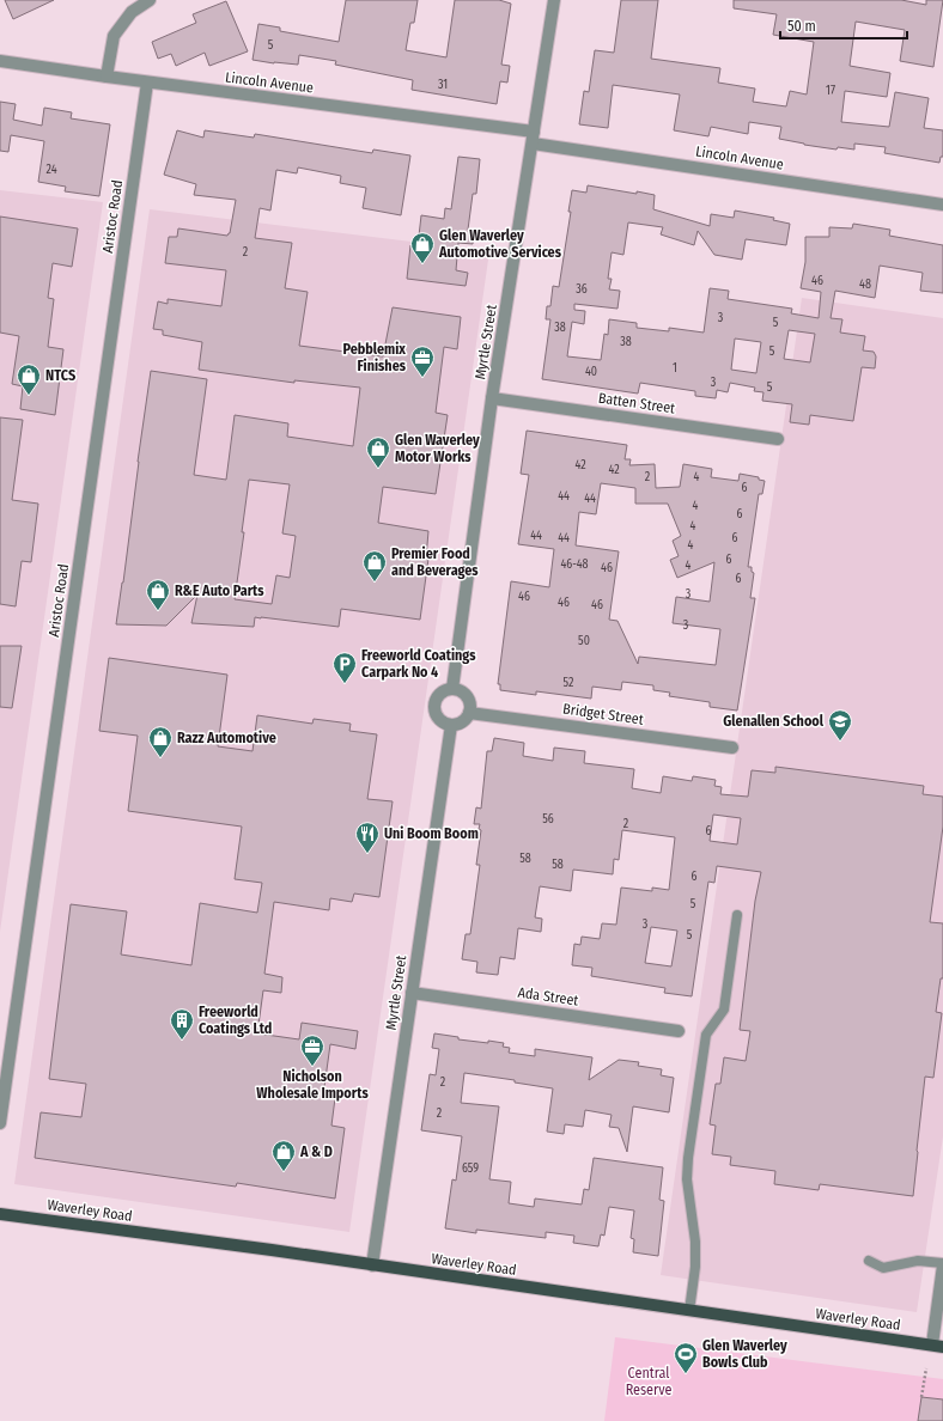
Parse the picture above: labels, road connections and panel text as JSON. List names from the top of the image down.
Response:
{
  "streets": {
    "main road": ["Waverley Road"],
    "street": [
      "Lincoln Avenue",
      "Aristoc Road",
      "Myrtle Street",
      "Batten Street",
      "Bridget Street",
      "Ada Street"
    ]
  },
  "crossings": [
    ["Lincoln Avenue", "Aristoc Road"],
    ["Lincoln Avenue", "Myrtle Street"],
    ["Myrtle Street", "Batten Street"],
    ["Myrtle Street", "Bridget Street"],
    ["Myrtle Street", "Ada Street"],
    ["Myrtle Street", "Waverley Road"]
  ],
  "parks": ["Central Reserve"],
  "places": {
    "shop": [
      "Glen Waverley Automotive Services",
      "NTCS",
      "Glen Waverley Motor Works",
      "Premier Food and Beverages",
      "R&E Auto Parts",
      "Razz Automotive",
      "A & D"
    ],
    "office": ["Pebblemix Finishes", "Nicholson Wholesale Imports"],
    "parking": ["Freeworld Coatings Carpark No 4"],
    "school or university": ["Glenallen School"],
    "restaurant": ["Uni Boom Boom"],
    "building": ["Freeworld Coatings Ltd"],
    "sports": ["Glen Waverley Bowls Club"]
  },
  "house_numbers": [
    "5",
    "31",
    "17",
    "24",
    "2",
    "46",
    "48",
    "36",
    "3",
    "5",
    "38",
    "38",
    "5",
    "1",
    "40",
    "3",
    "5",
    "42",
    "42",
    "2",
    "4",
    "6",
    "44",
    "44",
    "4",
    "6",
    "4",
    "44",
    "44",
    "6",
    "4",
    "6",
    "46-48",
    "4",
    "46",
    "6",
    "3",
    "46",
    "46",
    "46",
    "3",
    "50",
    "52",
    "56",
    "2",
    "6",
    "58",
    "58",
    "6",
    "5",
    "3",
    "5",
    "2",
    "2",
    "659"
  ],
  "scale_bar": "50 m"
}
